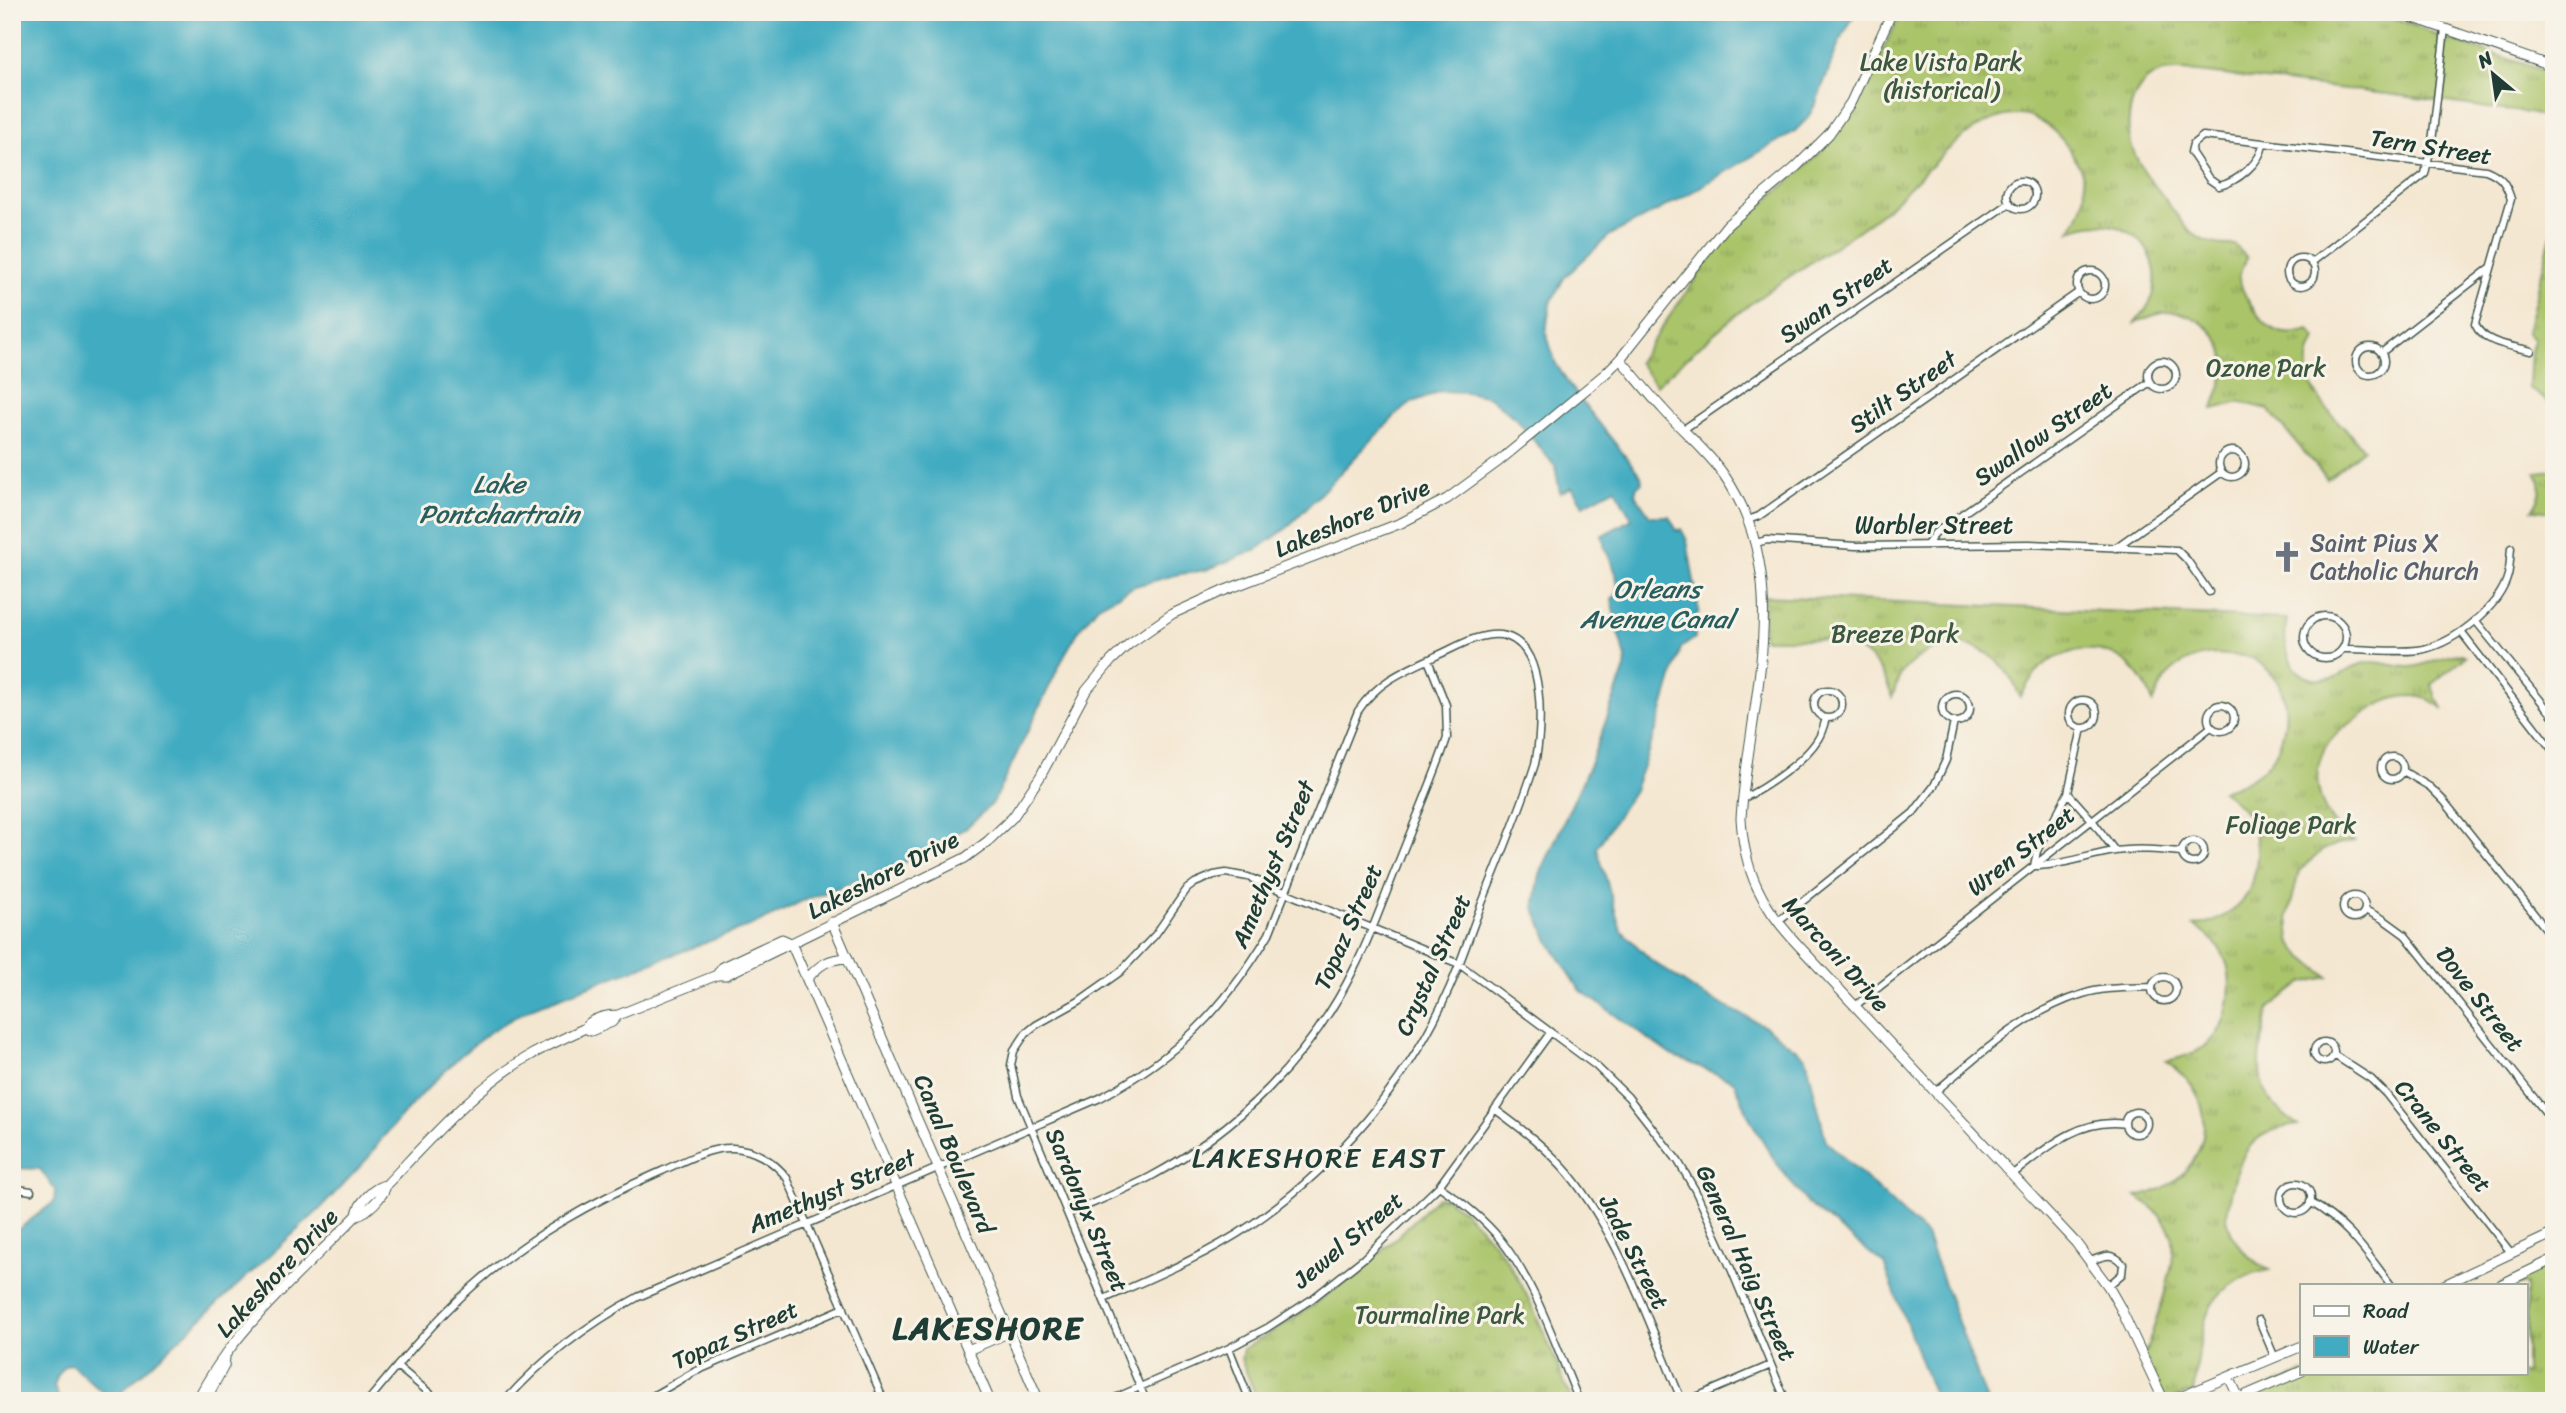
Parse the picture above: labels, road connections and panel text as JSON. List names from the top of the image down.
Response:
{
  "streets": {
    "street": [
      "Tern Street",
      "Swan Street",
      "Stilt Street",
      "Swallow Street",
      "Lakeshore Drive",
      "Warbler Street",
      "Wren Street",
      "Amethyst Street",
      "Topaz Street",
      "Marconi Drive",
      "Crystal Street",
      "Dove Street",
      "Crane Street",
      "Canal Boulevard",
      "Sardonyx Street",
      "Jewel Street",
      "Jade Street",
      "General Haig Street"
    ]
  },
  "crossings": [
    ["Swan Street", "Marconi Drive"],
    ["Stilt Street", "Marconi Drive"],
    ["Swallow Street", "Warbler Street"],
    ["Lakeshore Drive", "Marconi Drive"],
    ["Lakeshore Drive", "Canal Boulevard"],
    ["Warbler Street", "Marconi Drive"],
    ["Wren Street", "Marconi Drive"],
    ["Amethyst Street", "Topaz Street"],
    ["Amethyst Street", "Crystal Street"],
    ["Amethyst Street", "Canal Boulevard"],
    ["Amethyst Street", "Sardonyx Street"],
    ["Amethyst Street", "General Haig Street"],
    ["Topaz Street", "Crystal Street"],
    ["Topaz Street", "Sardonyx Street"],
    ["Topaz Street", "General Haig Street"],
    ["Crystal Street", "Sardonyx Street"],
    ["Crystal Street", "General Haig Street"],
    ["Sardonyx Street", "Jewel Street"],
    ["Sardonyx Street", "General Haig Street"],
    ["Jewel Street", "Jade Street"],
    ["Jewel Street", "General Haig Street"]
  ],
  "districts": ["LAKESHORE EAST", "LAKESHORE"],
  "water": ["Lake Pontchartrain", "Orleans Avenue Canal"],
  "parks": [
    "Lake Vista Park (historical)",
    "Ozone Park",
    "Breeze Park",
    "Foliage Park",
    "Tourmaline Park"
  ],
  "places": {
    "church": ["Saint Pius X Catholic Church"]
  },
  "legend": ["Road", "Water"],
  "north": "top left"
}
